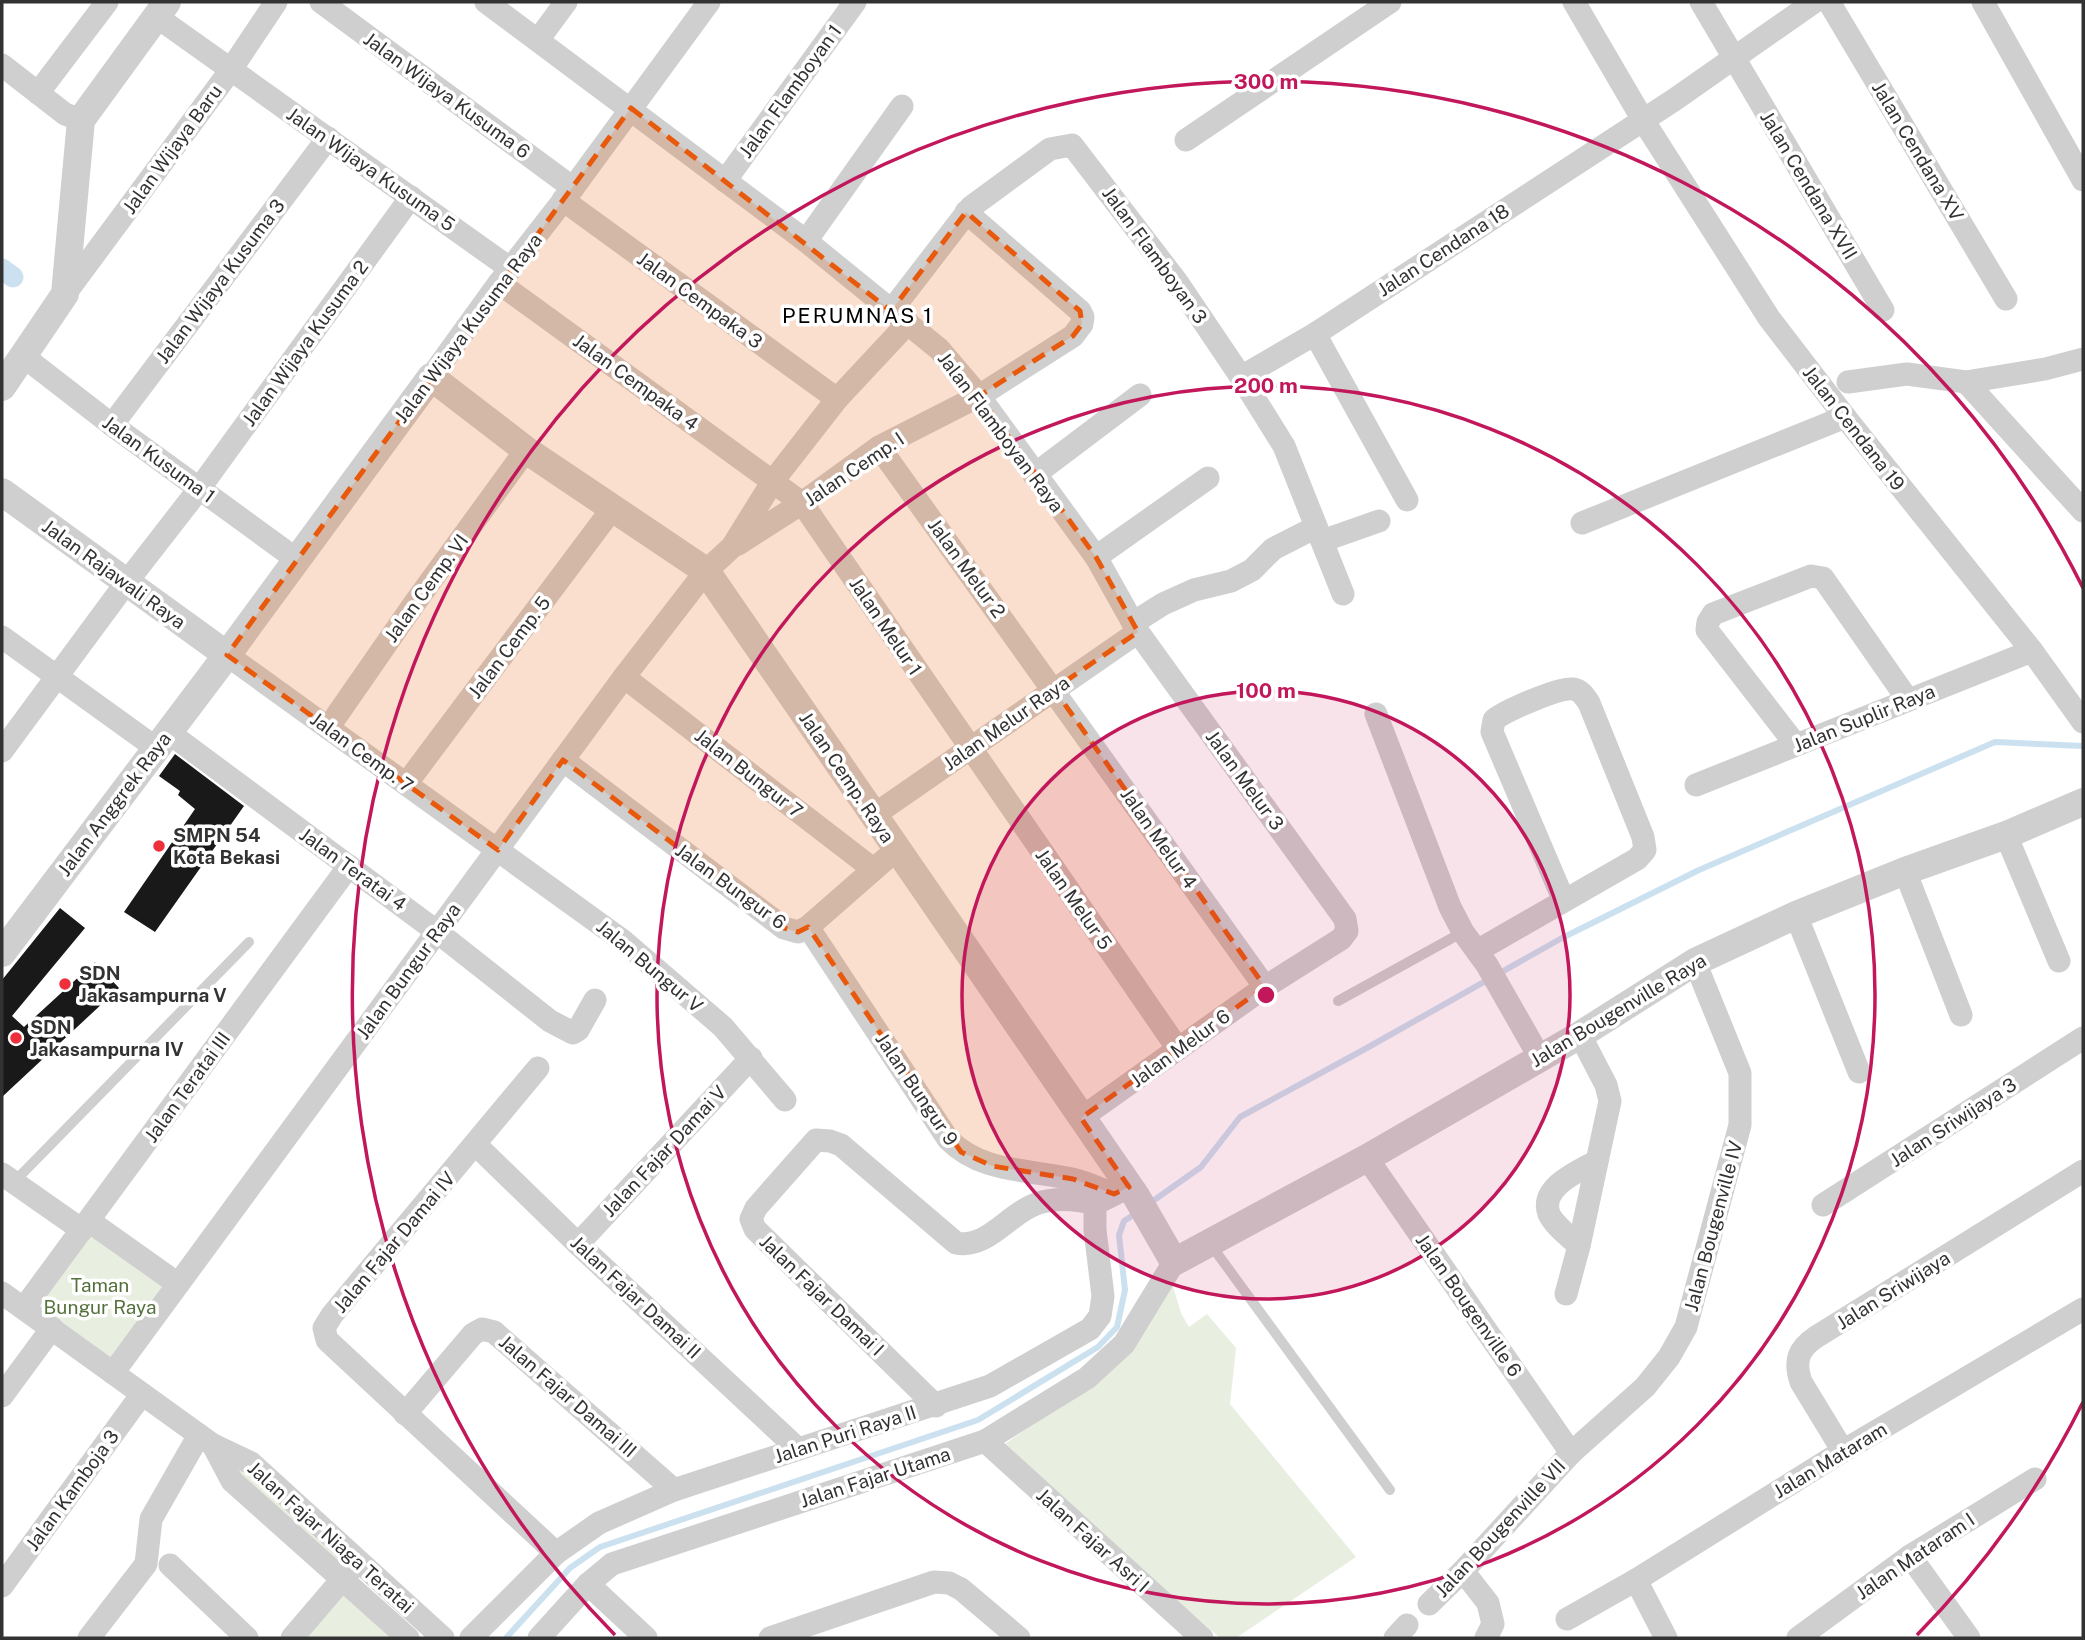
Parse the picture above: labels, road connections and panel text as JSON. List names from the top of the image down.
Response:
{
  "streets": {
    "street": [
      "Jalan Flamboyan 1",
      "Jalan Wijaya Kusuma 6",
      "Jalan Wijaya Baru",
      "Jalan Cendana XV",
      "Jalan Wijaya Kusuma 5",
      "Jalan Cendana XVII",
      "Jalan Cendana 18",
      "Jalan Flamboyan 3",
      "Jalan Wijaya Kusuma 3",
      "Jalan Cempaka 3",
      "Jalan Wijaya Kusuma Raya",
      "Jalan Wijaya Kusuma 2",
      "Jalan Cempaka 4",
      "Jalan Cendana 19",
      "Jalan Flamboyan Raya",
      "Jalan Kusuma 1",
      "Jalan Cemp. I",
      "Jalan Melur 2",
      "Jalan Rajawali Raya",
      "Jalan Cemp. VI",
      "Jalan Melur 1",
      "Jalan Cemp. 5",
      "Jalan Suplir Raya",
      "Jalan Melur Raya",
      "Jalan Cemp. 7",
      "Jalan Bungur 7",
      "Jalan Cemp. Raya",
      "Jalan Melur 3",
      "Jalan Anggrek Raya",
      "Jalan Melur 4",
      "Jalan Teratai 4",
      "Jalan Bungur 6",
      "Jalan Melur 5",
      "Jalan Bungur V",
      "Jalan Bungur Raya",
      "Jalan Bougenville Raya",
      "Jalan Melur 6",
      "Jalan Teratai III",
      "Jalan Bungur 9",
      "Jalan Sriwijaya 3",
      "Jalan Fajar Damai V",
      "Jalan Bougenville IV",
      "Jalan Fajar Damai IV",
      "Jalan Sriwijaya",
      "Jalan Fajar Damai I",
      "Jalan Fajar Damai II",
      "Jalan Bougenville 6",
      "Jalan Fajar Damai III",
      "Jalan Puri Raya II",
      "Jalan Mataram",
      "Jalan Fajar Utama",
      "Jalan Kamboja 3",
      "Jalan Bougenville VII",
      "Jalan Fajar Niaga Teratai",
      "Jalan Fajar Asri I",
      "Jalan Mataram I"
    ]
  },
  "crossings": [
    ["Jalan Flamboyan 1", "Jalan Flamboyan Raya"],
    ["Jalan Wijaya Kusuma 6", "Jalan Cempaka 3"],
    ["Jalan Wijaya Kusuma 6", "Jalan Wijaya Kusuma Raya"],
    ["Jalan Wijaya Baru", "Jalan Wijaya Kusuma 5"],
    ["Jalan Wijaya Kusuma 5", "Jalan Wijaya Kusuma 3"],
    ["Jalan Wijaya Kusuma 5", "Jalan Wijaya Kusuma Raya"],
    ["Jalan Wijaya Kusuma 5", "Jalan Wijaya Kusuma 2"],
    ["Jalan Wijaya Kusuma 5", "Jalan Cempaka 4"],
    ["Jalan Cendana XVII", "Jalan Cendana 18"],
    ["Jalan Cendana 18", "Jalan Flamboyan 3"],
    ["Jalan Cendana 18", "Jalan Cendana 19"],
    ["Jalan Flamboyan 3", "Jalan Flamboyan Raya"],
    ["Jalan Flamboyan 3", "Jalan Cemp. I"],
    ["Jalan Flamboyan 3", "Jalan Melur Raya"],
    ["Jalan Wijaya Kusuma 3", "Jalan Kusuma 1"],
    ["Jalan Cempaka 3", "Jalan Wijaya Kusuma Raya"],
    ["Jalan Cempaka 3", "Jalan Cemp. I"],
    ["Jalan Wijaya Kusuma Raya", "Jalan Cempaka 4"],
    ["Jalan Wijaya Kusuma Raya", "Jalan Flamboyan Raya"],
    ["Jalan Wijaya Kusuma Raya", "Jalan Kusuma 1"],
    ["Jalan Wijaya Kusuma Raya", "Jalan Rajawali Raya"],
    ["Jalan Wijaya Kusuma Raya", "Jalan Cemp. 7"],
    ["Jalan Wijaya Kusuma Raya", "Jalan Cemp. Raya"],
    ["Jalan Wijaya Kusuma Raya", "Jalan Anggrek Raya"],
    ["Jalan Wijaya Kusuma 2", "Jalan Kusuma 1"],
    ["Jalan Wijaya Kusuma 2", "Jalan Rajawali Raya"],
    ["Jalan Wijaya Kusuma 2", "Jalan Teratai 4"],
    ["Jalan Cempaka 4", "Jalan Cemp. I"],
    ["Jalan Cempaka 4", "Jalan Melur 1"],
    ["Jalan Cendana 19", "Jalan Suplir Raya"],
    ["Jalan Flamboyan Raya", "Jalan Cemp. I"],
    ["Jalan Flamboyan Raya", "Jalan Melur Raya"],
    ["Jalan Flamboyan Raya", "Jalan Melur 3"],
    ["Jalan Cemp. I", "Jalan Melur 2"],
    ["Jalan Cemp. I", "Jalan Melur 1"],
    ["Jalan Cemp. I", "Jalan Cemp. Raya"],
    ["Jalan Cemp. I", "Jalan Bungur Raya"],
    ["Jalan Melur 2", "Jalan Melur Raya"],
    ["Jalan Melur 2", "Jalan Melur 4"],
    ["Jalan Rajawali Raya", "Jalan Cemp. 7"],
    ["Jalan Rajawali Raya", "Jalan Anggrek Raya"],
    ["Jalan Cemp. VI", "Jalan Cemp. 7"],
    ["Jalan Cemp. VI", "Jalan Cemp. Raya"],
    ["Jalan Melur 1", "Jalan Melur Raya"],
    ["Jalan Melur 1", "Jalan Melur 5"],
    ["Jalan Cemp. 5", "Jalan Cemp. 7"],
    ["Jalan Cemp. 5", "Jalan Cemp. Raya"],
    ["Jalan Melur Raya", "Jalan Cemp. Raya"],
    ["Jalan Melur Raya", "Jalan Melur 3"],
    ["Jalan Melur Raya", "Jalan Melur 4"],
    ["Jalan Melur Raya", "Jalan Melur 5"],
    ["Jalan Cemp. 7", "Jalan Anggrek Raya"],
    ["Jalan Cemp. 7", "Jalan Bungur V"],
    ["Jalan Cemp. 7", "Jalan Bungur Raya"],
    ["Jalan Bungur 7", "Jalan Bungur 6"],
    ["Jalan Bungur 7", "Jalan Bungur Raya"],
    ["Jalan Cemp. Raya", "Jalan Bungur 6"],
    ["Jalan Cemp. Raya", "Jalan Bungur Raya"],
    ["Jalan Cemp. Raya", "Jalan Bougenville Raya"],
    ["Jalan Cemp. Raya", "Jalan Melur 6"],
    ["Jalan Cemp. Raya", "Jalan Bungur 9"],
    ["Jalan Cemp. Raya", "Jalan Fajar Damai I"],
    ["Jalan Cemp. Raya", "Jalan Puri Raya II"],
    ["Jalan Cemp. Raya", "Jalan Fajar Utama"],
    ["Jalan Melur 3", "Jalan Melur 6"],
    ["Jalan Anggrek Raya", "Jalan Teratai 4"],
    ["Jalan Melur 4", "Jalan Melur 6"],
    ["Jalan Teratai 4", "Jalan Bungur Raya"],
    ["Jalan Teratai 4", "Jalan Teratai III"],
    ["Jalan Bungur 6", "Jalan Bungur Raya"],
    ["Jalan Bungur 6", "Jalan Bungur 9"],
    ["Jalan Melur 5", "Jalan Melur 6"],
    ["Jalan Bungur V", "Jalan Bungur Raya"],
    ["Jalan Bungur V", "Jalan Fajar Damai V"],
    ["Jalan Bungur Raya", "Jalan Fajar Niaga Teratai"],
    ["Jalan Bougenville Raya", "Jalan Bougenville IV"],
    ["Jalan Bougenville Raya", "Jalan Bougenville 6"],
    ["Jalan Bougenville Raya", "Jalan Fajar Utama"],
    ["Jalan Teratai III", "Jalan Fajar Niaga Teratai"],
    ["Jalan Bungur 9", "Jalan Fajar Damai I"],
    ["Jalan Bungur 9", "Jalan Puri Raya II"],
    ["Jalan Fajar Damai V", "Jalan Fajar Damai II"],
    ["Jalan Bougenville IV", "Jalan Bougenville 6"],
    ["Jalan Bougenville IV", "Jalan Bougenville VII"],
    ["Jalan Fajar Damai IV", "Jalan Fajar Damai II"],
    ["Jalan Fajar Damai IV", "Jalan Fajar Damai III"],
    ["Jalan Fajar Damai IV", "Jalan Puri Raya II"],
    ["Jalan Sriwijaya", "Jalan Mataram"],
    ["Jalan Fajar Damai I", "Jalan Puri Raya II"],
    ["Jalan Fajar Damai II", "Jalan Puri Raya II"],
    ["Jalan Bougenville 6", "Jalan Bougenville VII"],
    ["Jalan Fajar Damai III", "Jalan Puri Raya II"],
    ["Jalan Fajar Utama", "Jalan Fajar Asri I"],
    ["Jalan Kamboja 3", "Jalan Fajar Niaga Teratai"]
  ],
  "districts": ["PERUMNAS 1"],
  "parks": ["Taman Bungur Raya"],
  "places": ["SMPN 54 Kota Bekasi", "SDN Jakasampurna V", "SDN Jakasampurna IV"],
  "rings": ["300 m", "200 m", "100 m"]
}
